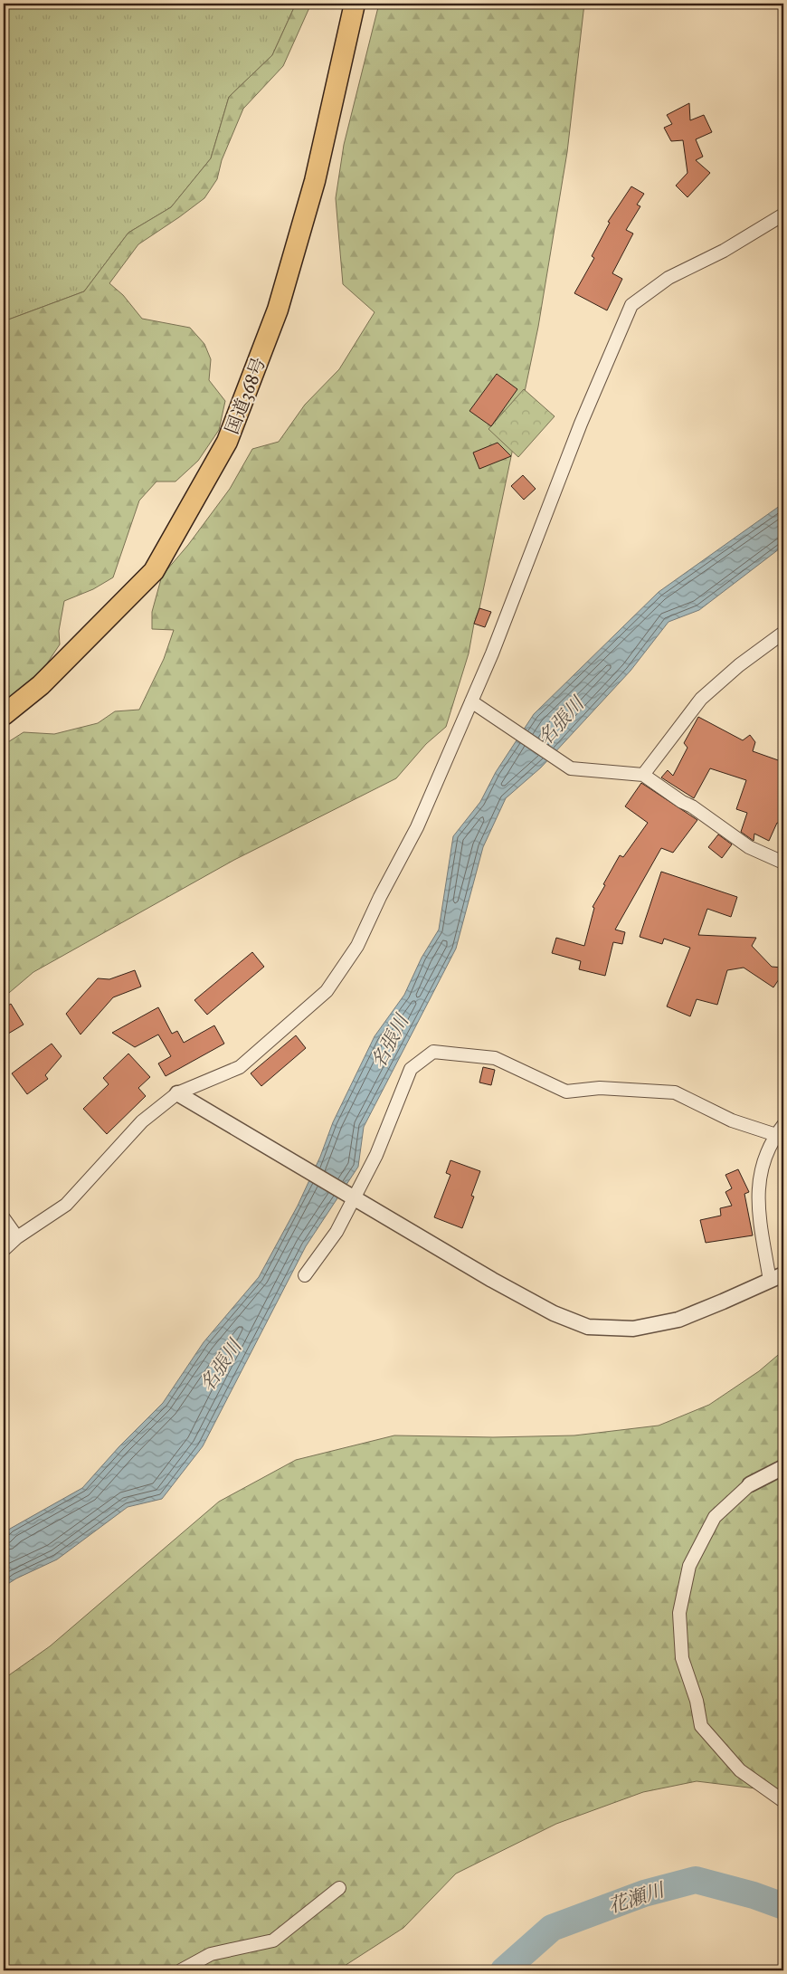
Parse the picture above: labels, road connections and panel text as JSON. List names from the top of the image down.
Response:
{
  "streets": {
    "highway": ["国道368号"]
  },
  "water": ["名張川", "花瀬川"]
}
